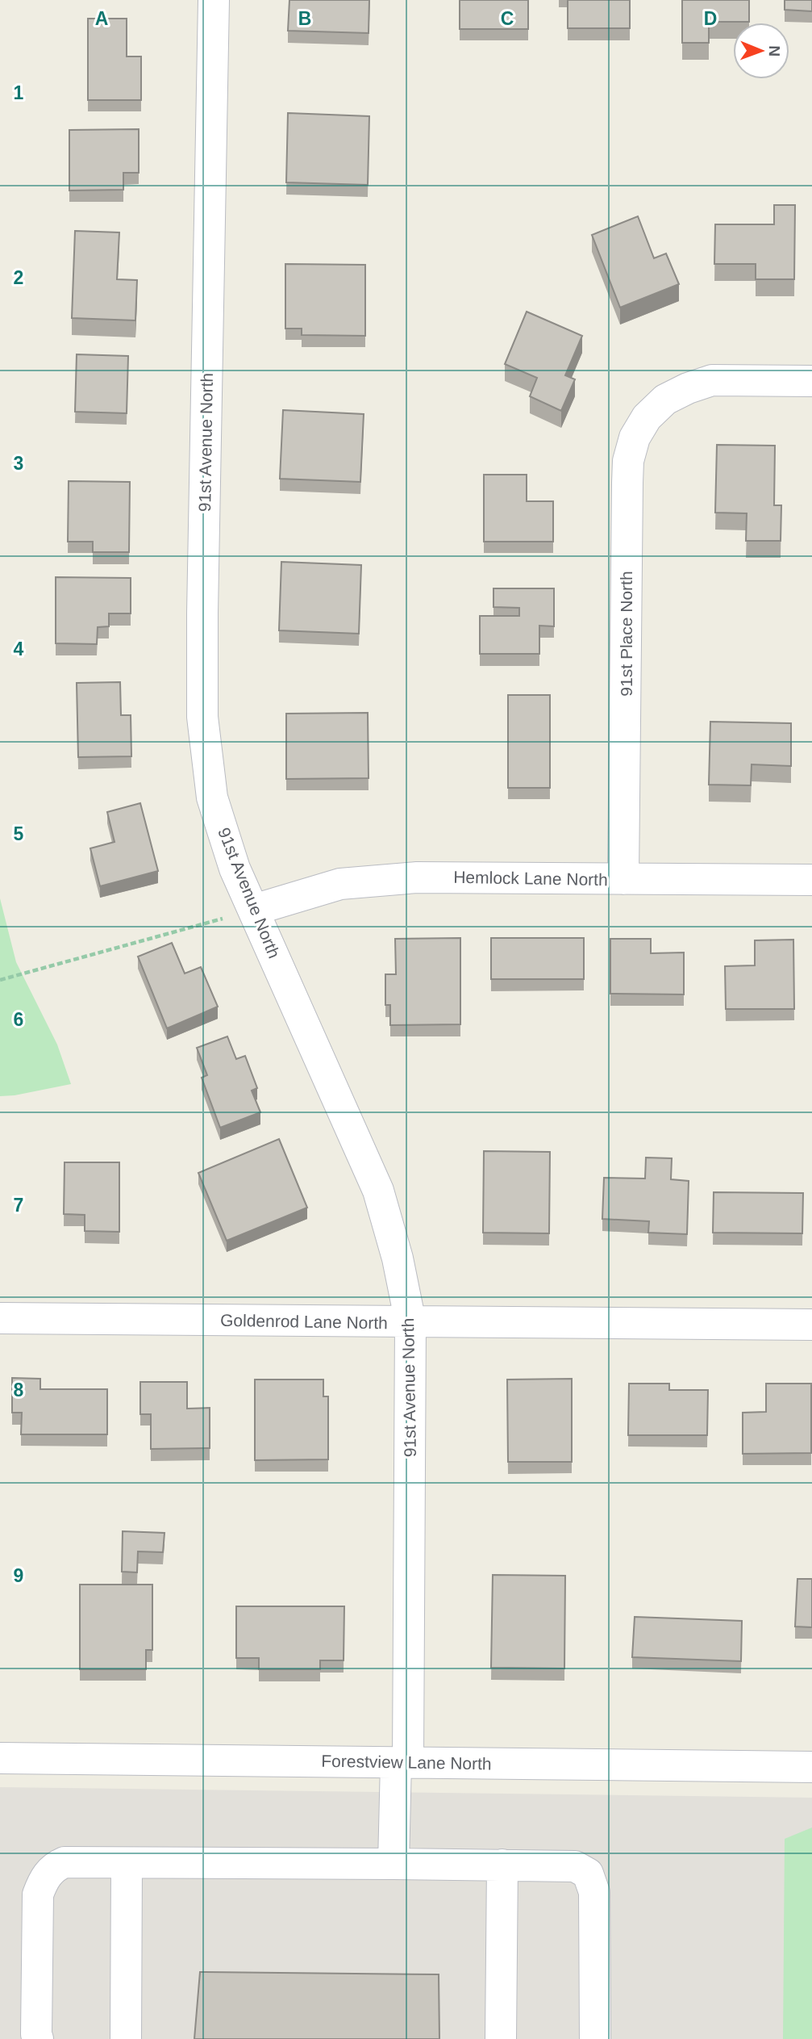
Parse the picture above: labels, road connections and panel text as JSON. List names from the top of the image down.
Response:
{
  "streets": {
    "street": [
      "91st Avenue North",
      "91st Place North",
      "Hemlock Lane North",
      "Goldenrod Lane North",
      "Forestview Lane North"
    ]
  },
  "crossings": [
    ["91st Avenue North", "Hemlock Lane North"],
    ["91st Avenue North", "Goldenrod Lane North"],
    ["91st Avenue North", "Forestview Lane North"],
    ["91st Place North", "Hemlock Lane North"]
  ],
  "north": "right",
  "grid": {
    "columns": [
      "A",
      "B",
      "C",
      "D"
    ],
    "rows": [
      "1",
      "2",
      "3",
      "4",
      "5",
      "6",
      "7",
      "8",
      "9"
    ]
  }
}
